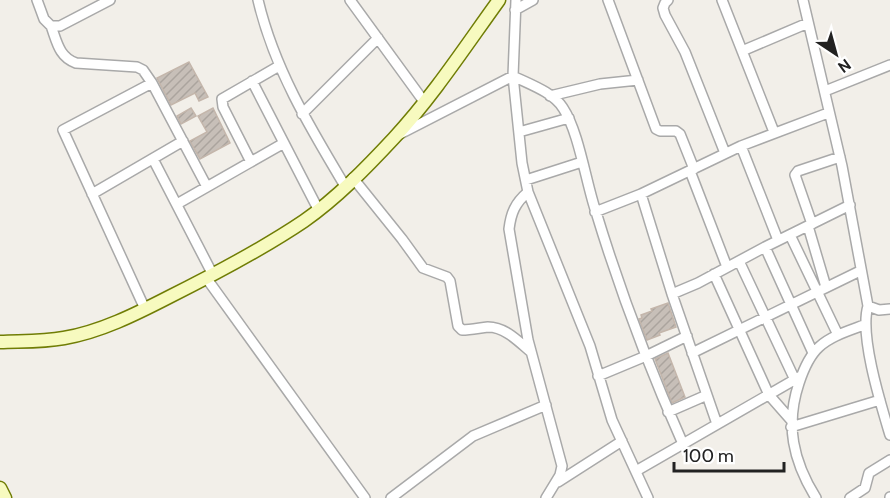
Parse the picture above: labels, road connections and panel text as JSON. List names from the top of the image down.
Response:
{
  "scale_bar": "100 m",
  "north": "bottom right"
}
